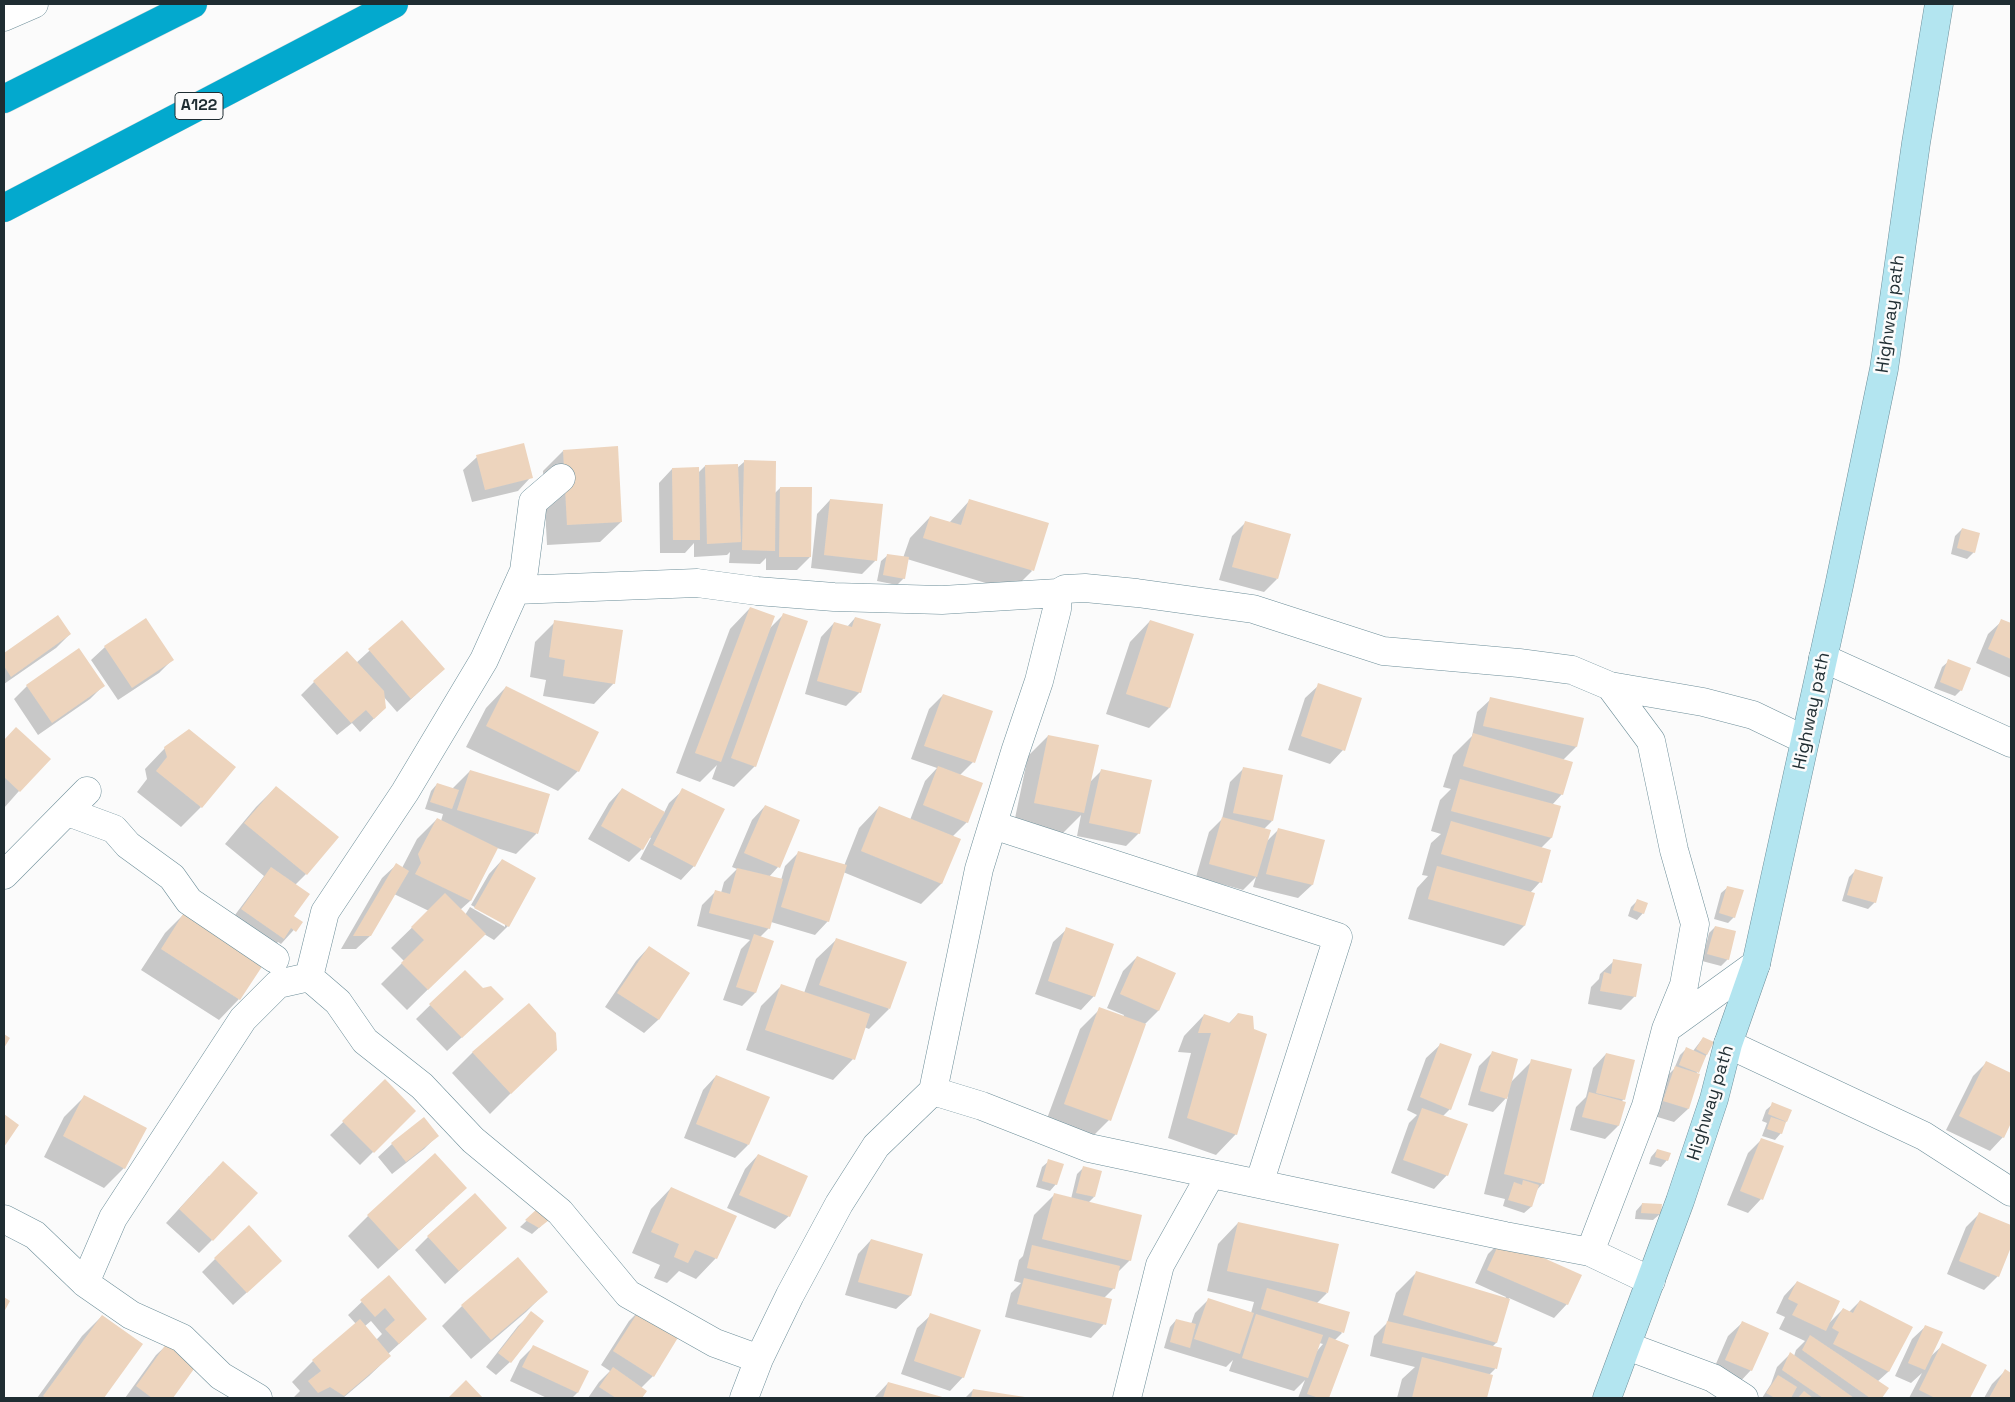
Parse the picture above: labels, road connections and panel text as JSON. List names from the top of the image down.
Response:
{
  "streets": {
    "highway": ["A122"],
    "street": ["Highway path"]
  }
}
